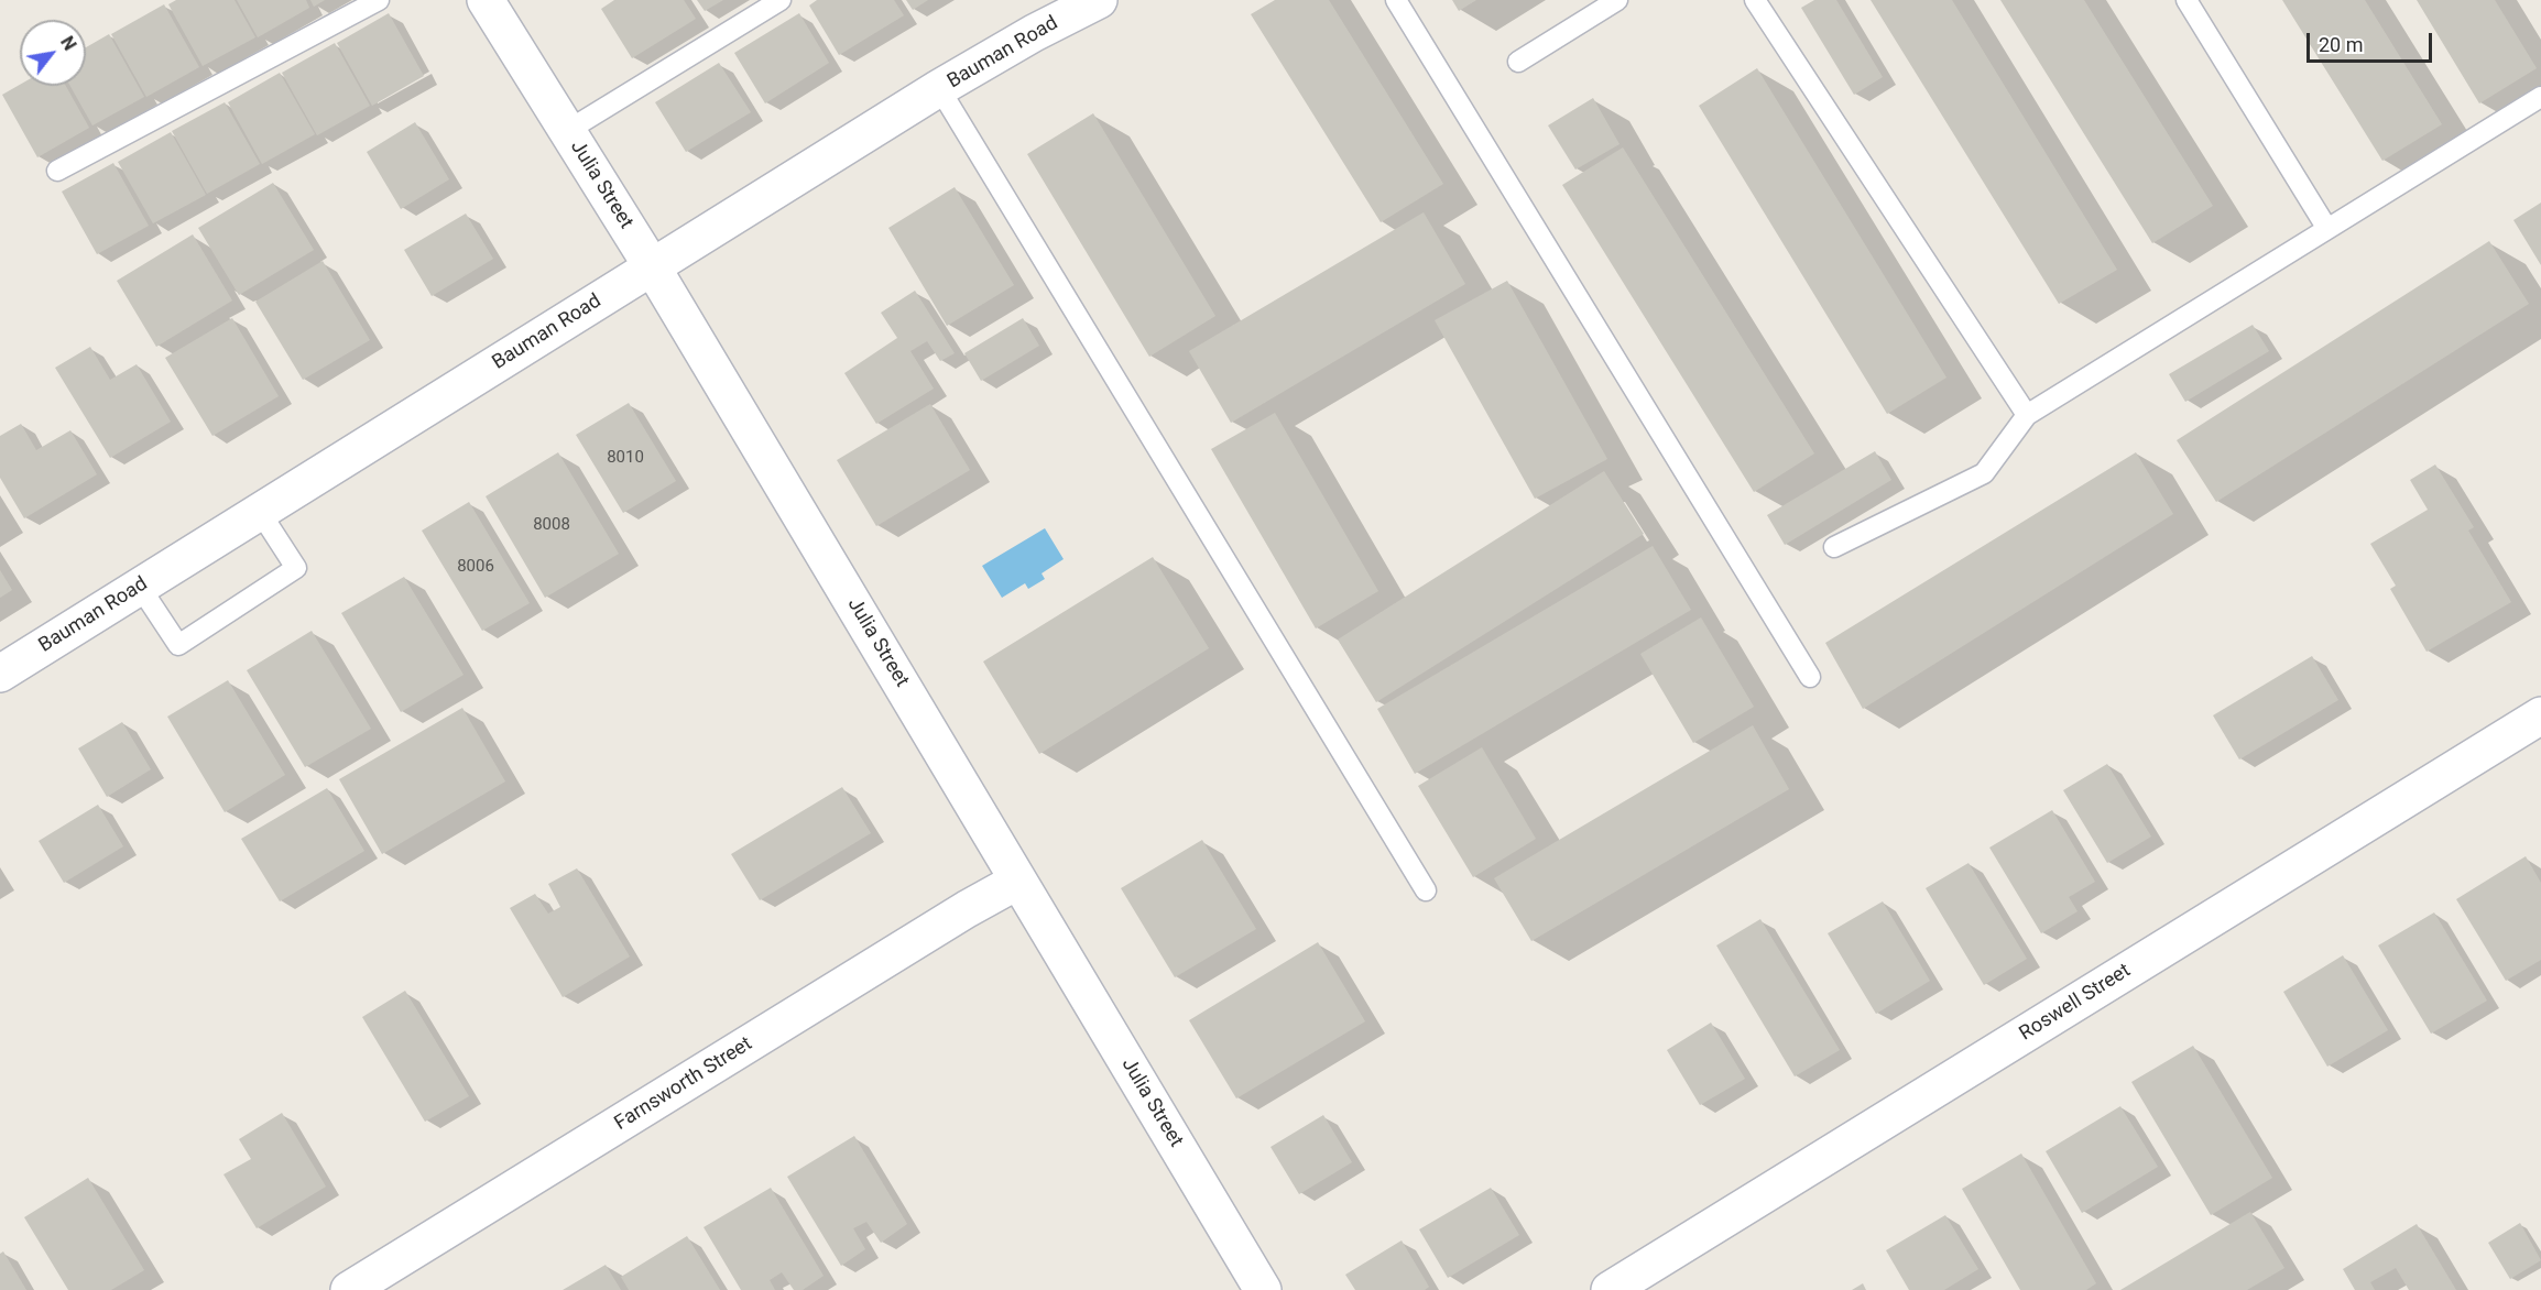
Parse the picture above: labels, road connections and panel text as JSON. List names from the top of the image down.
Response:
{
  "streets": {
    "street": [
      "Bauman Road",
      "Julia Street",
      "Roswell Street",
      "Farnsworth Street"
    ]
  },
  "crossings": [
    ["Bauman Road", "Julia Street"],
    ["Julia Street", "Farnsworth Street"]
  ],
  "house_numbers": ["8010", "8008", "8006"],
  "scale_bar": "20 m",
  "north": "top right"
}
